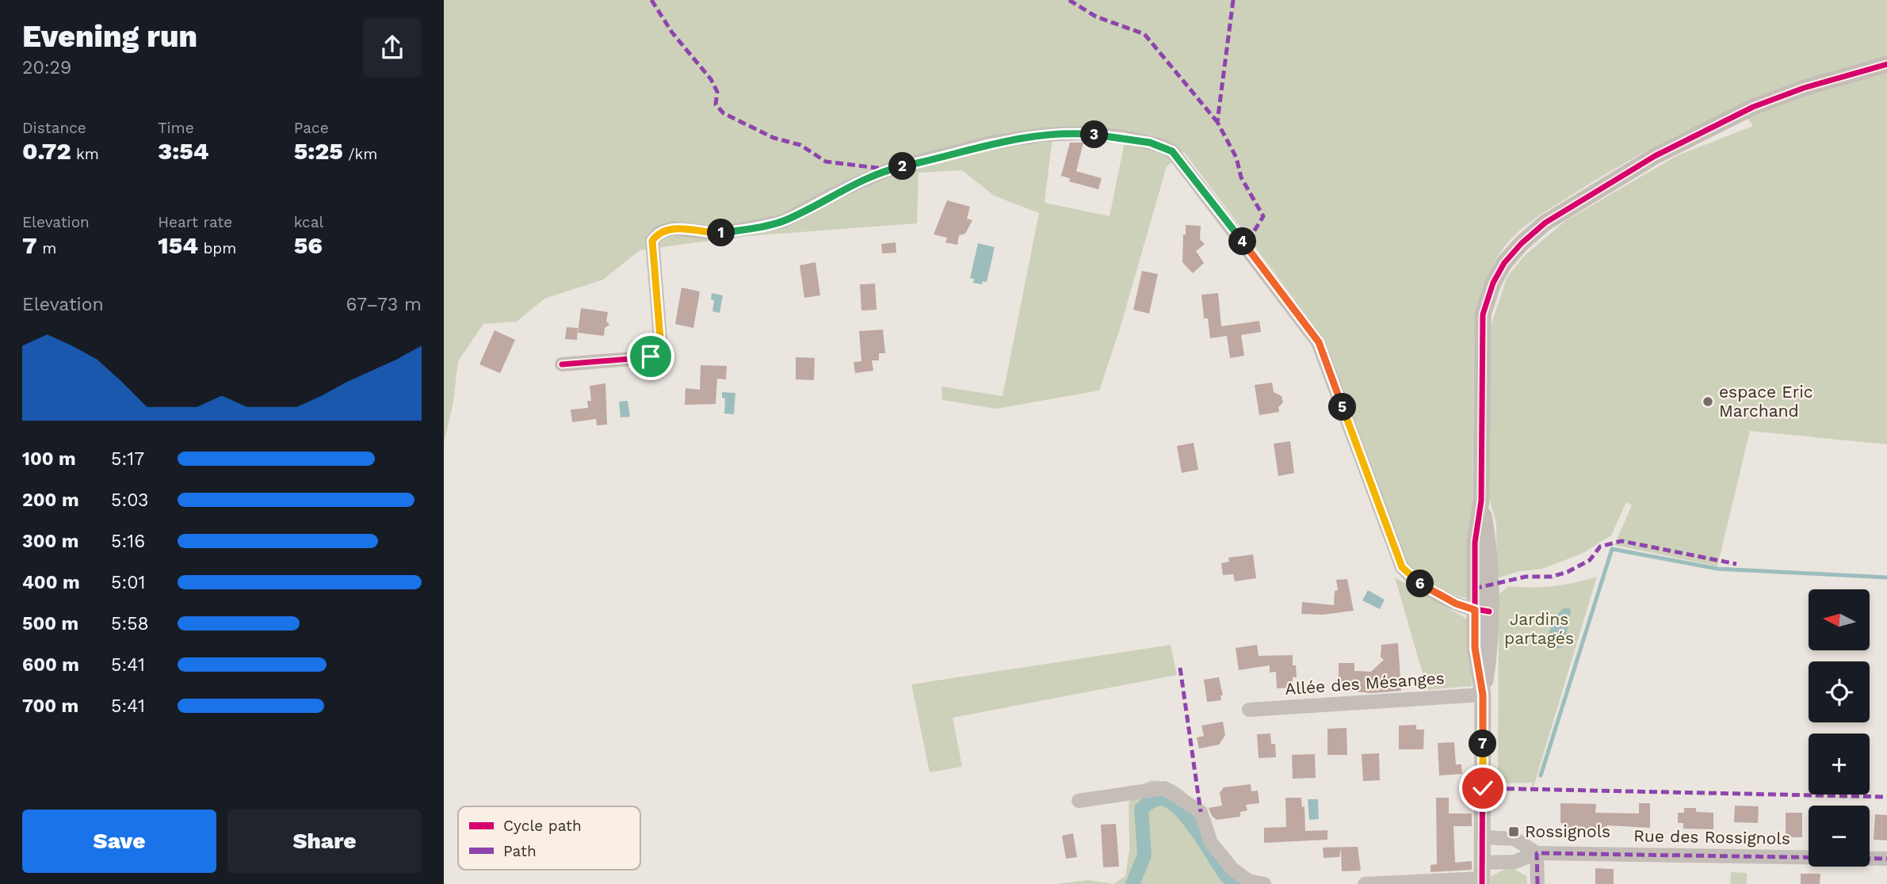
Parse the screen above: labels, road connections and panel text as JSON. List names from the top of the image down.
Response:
{
  "streets": {
    "street": ["Allée des Mésanges", "Rue des Rossignols"]
  },
  "parks": ["Jardins partagés"],
  "places": {
    "other": ["espace Eric Marchand"],
    "transit": ["Rossignols"]
  },
  "legend": ["Cycle path", "Path"],
  "north": "left",
  "page": {
    "heading": ["Evening run", "20:29"],
    "stats": [
      ["Distance", "0.72 km"],
      ["Time", "3:54"],
      ["Pace", "5:25 /km"],
      ["Elevation", "7 m"],
      ["Heart rate", "154 bpm"],
      ["kcal", "56"]
    ],
    "pins": [
      "3",
      "2",
      "1",
      "4",
      "5",
      "6",
      "7"
    ],
    "chart": ["Elevation", "67–73 m"],
    "list": [
      {
        "name": "100 m",
        "note": "5:17"
      },
      {
        "name": "200 m",
        "note": "5:03"
      },
      {
        "name": "300 m",
        "note": "5:16"
      },
      {
        "name": "400 m",
        "note": "5:01"
      },
      {
        "name": "500 m",
        "note": "5:58"
      },
      {
        "name": "600 m",
        "note": "5:41"
      },
      {
        "name": "700 m",
        "note": "5:41"
      }
    ],
    "map_buttons": ["+", "−"],
    "buttons": ["Save", "Share"]
  }
}
